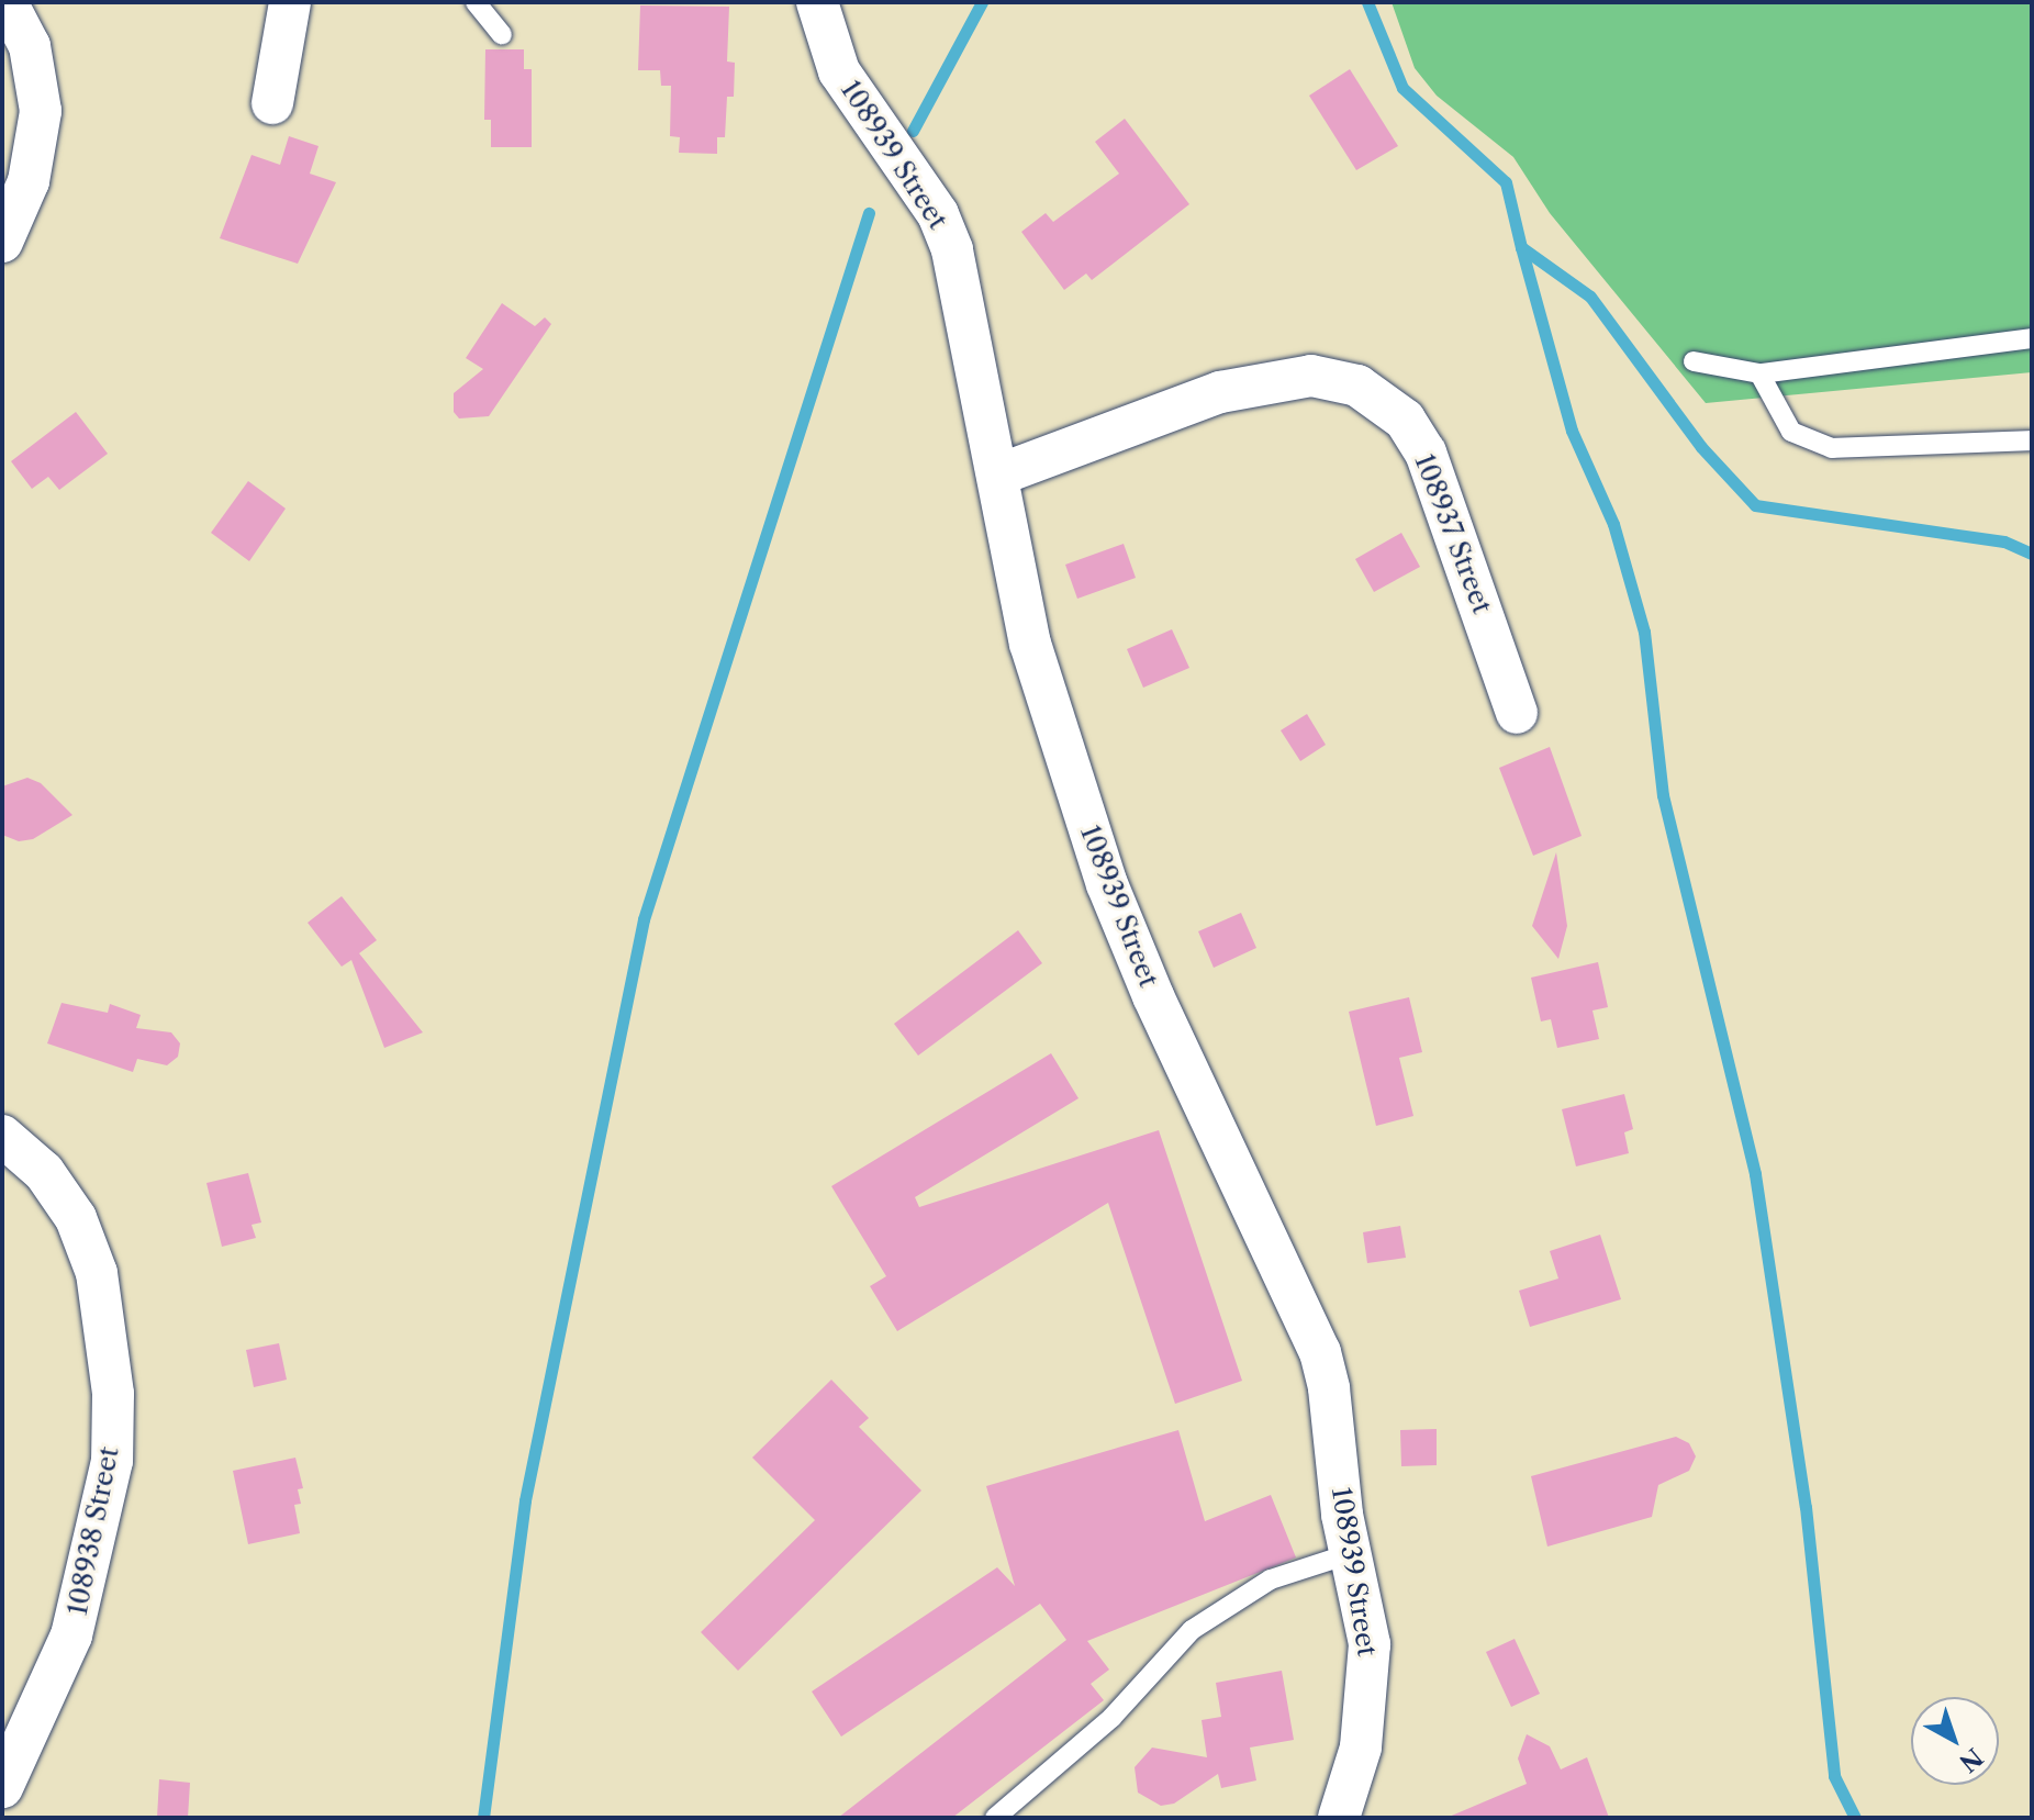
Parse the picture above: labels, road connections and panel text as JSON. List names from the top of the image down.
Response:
{
  "streets": {
    "street": ["108939 Street", "108937 Street", "108938 Street"]
  },
  "crossings": [
    ["108939 Street", "108937 Street"]
  ],
  "north": "bottom right"
}
